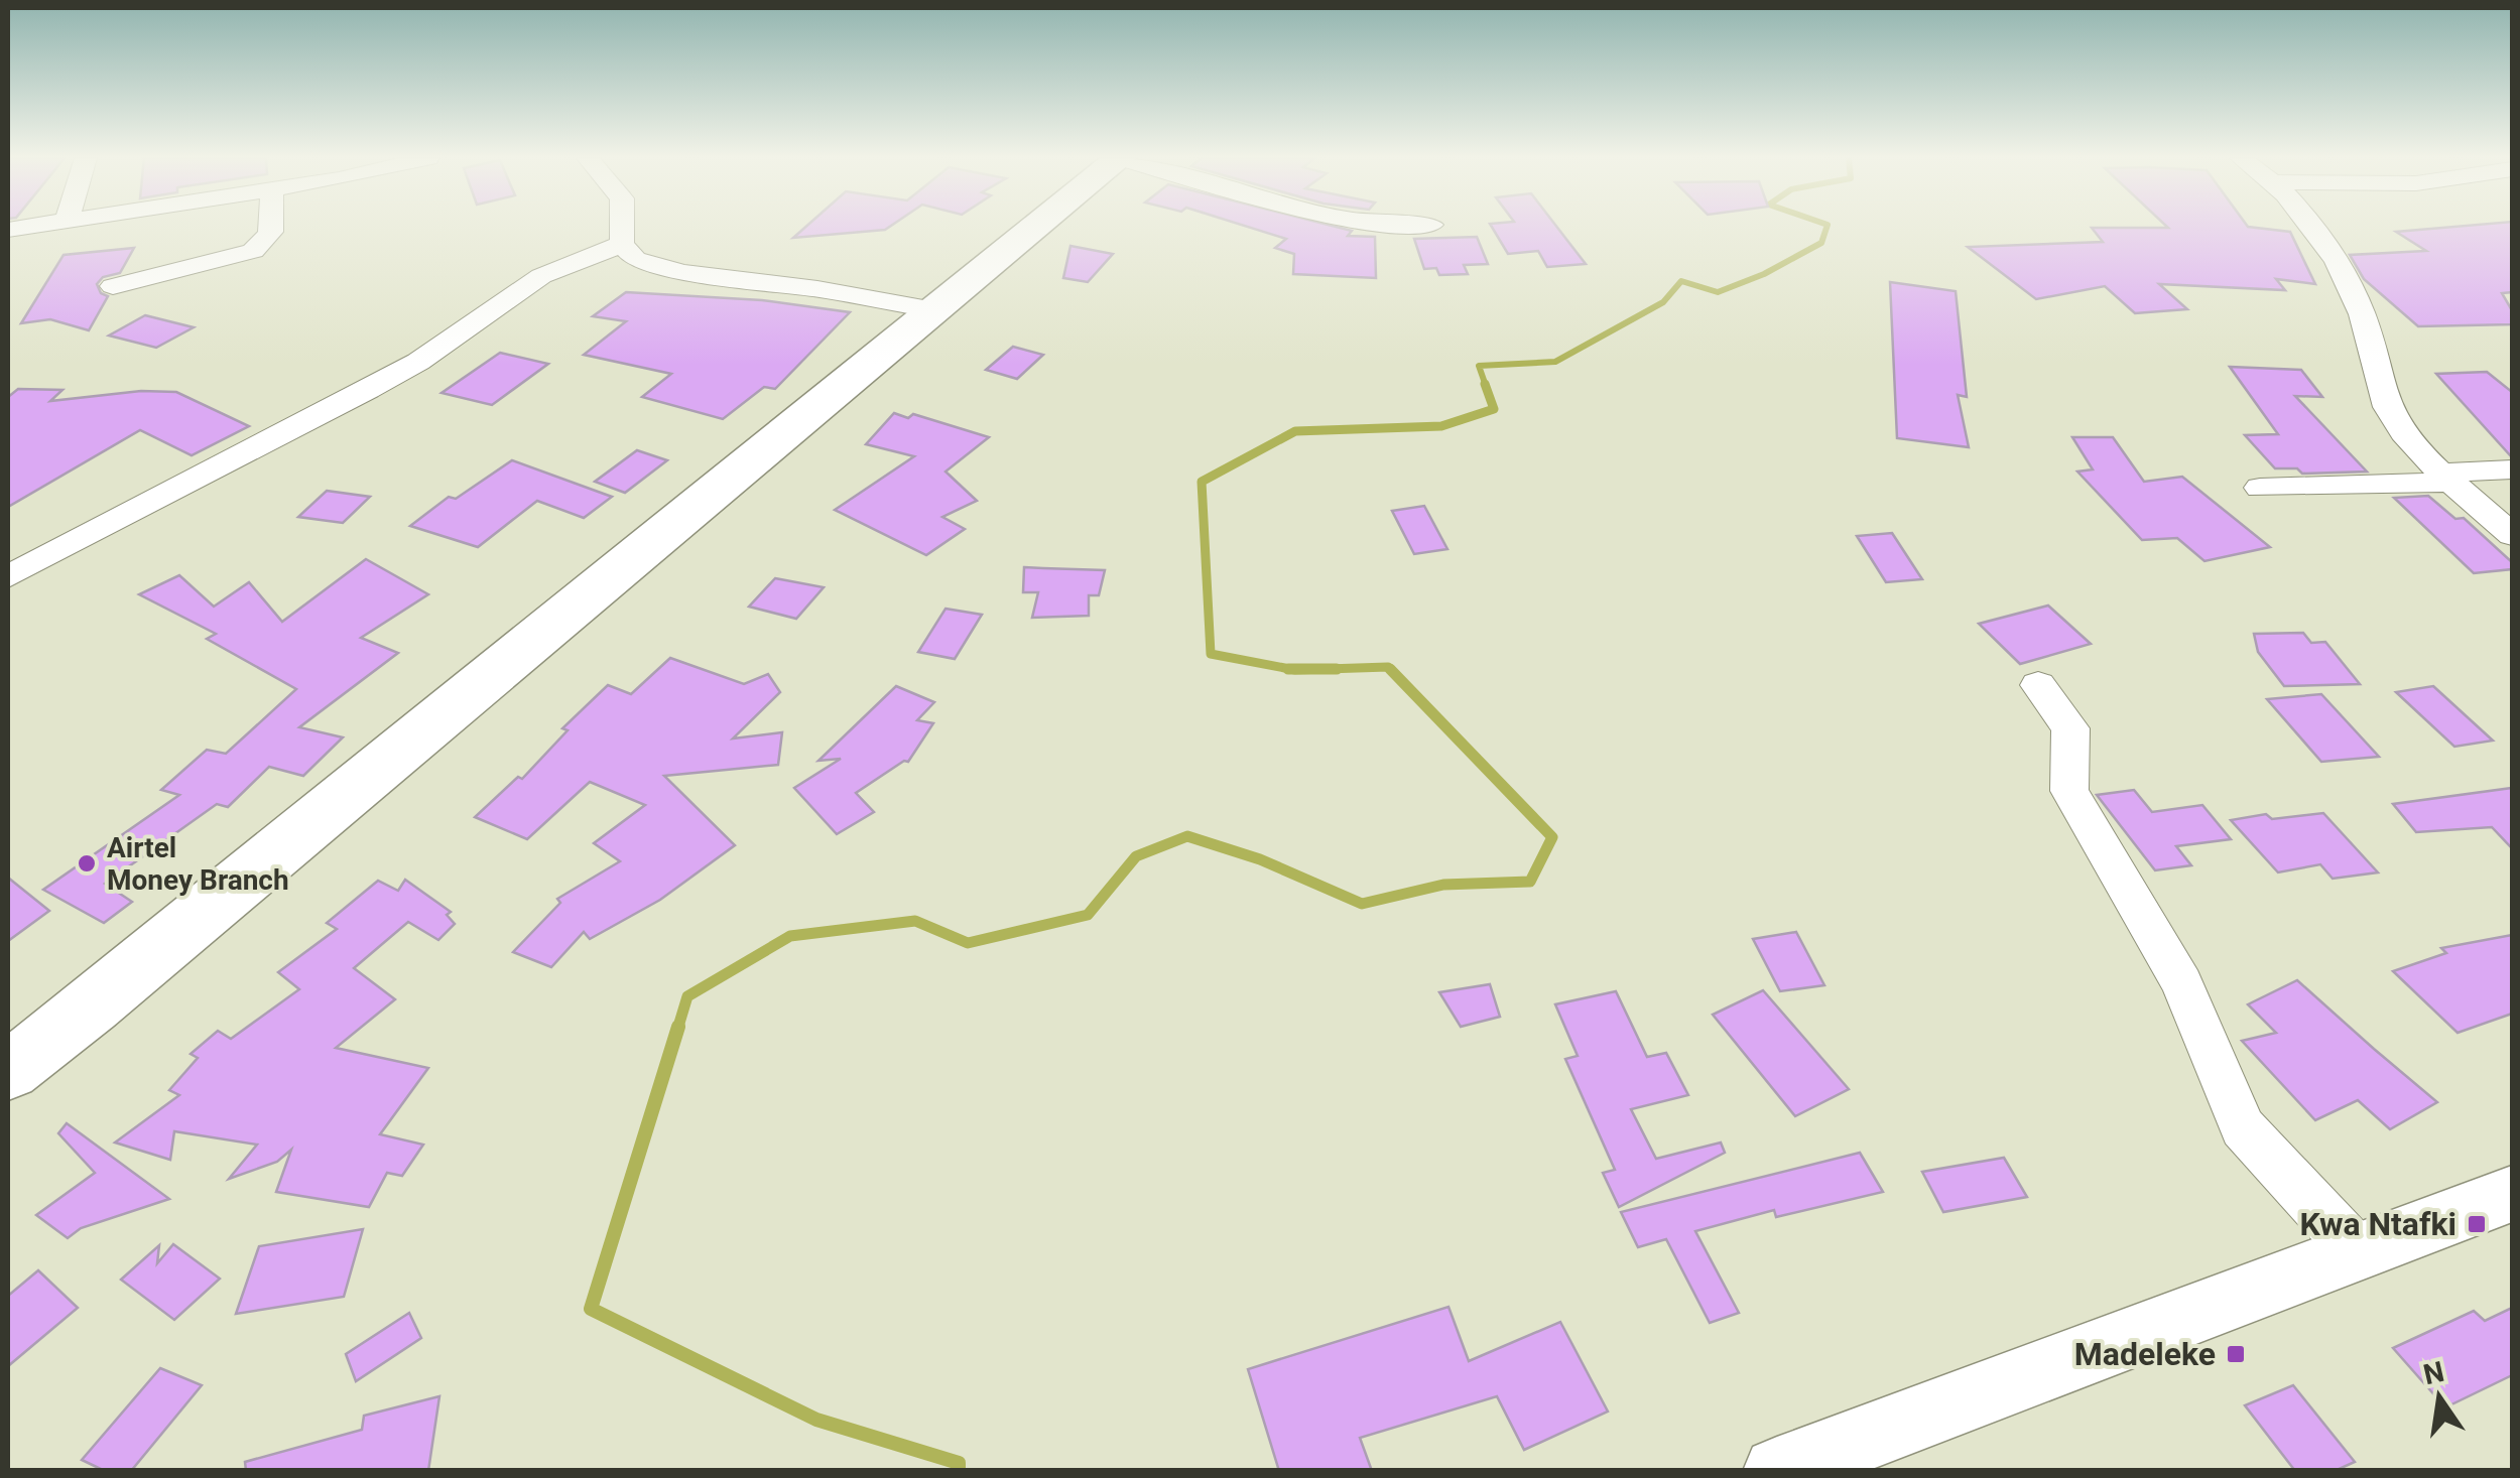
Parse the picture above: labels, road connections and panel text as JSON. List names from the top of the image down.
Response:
{
  "places": {
    "other": ["Airtel Money Branch"],
    "transit": ["Kwa Ntafki", "Madeleke"]
  },
  "north": "top"
}
